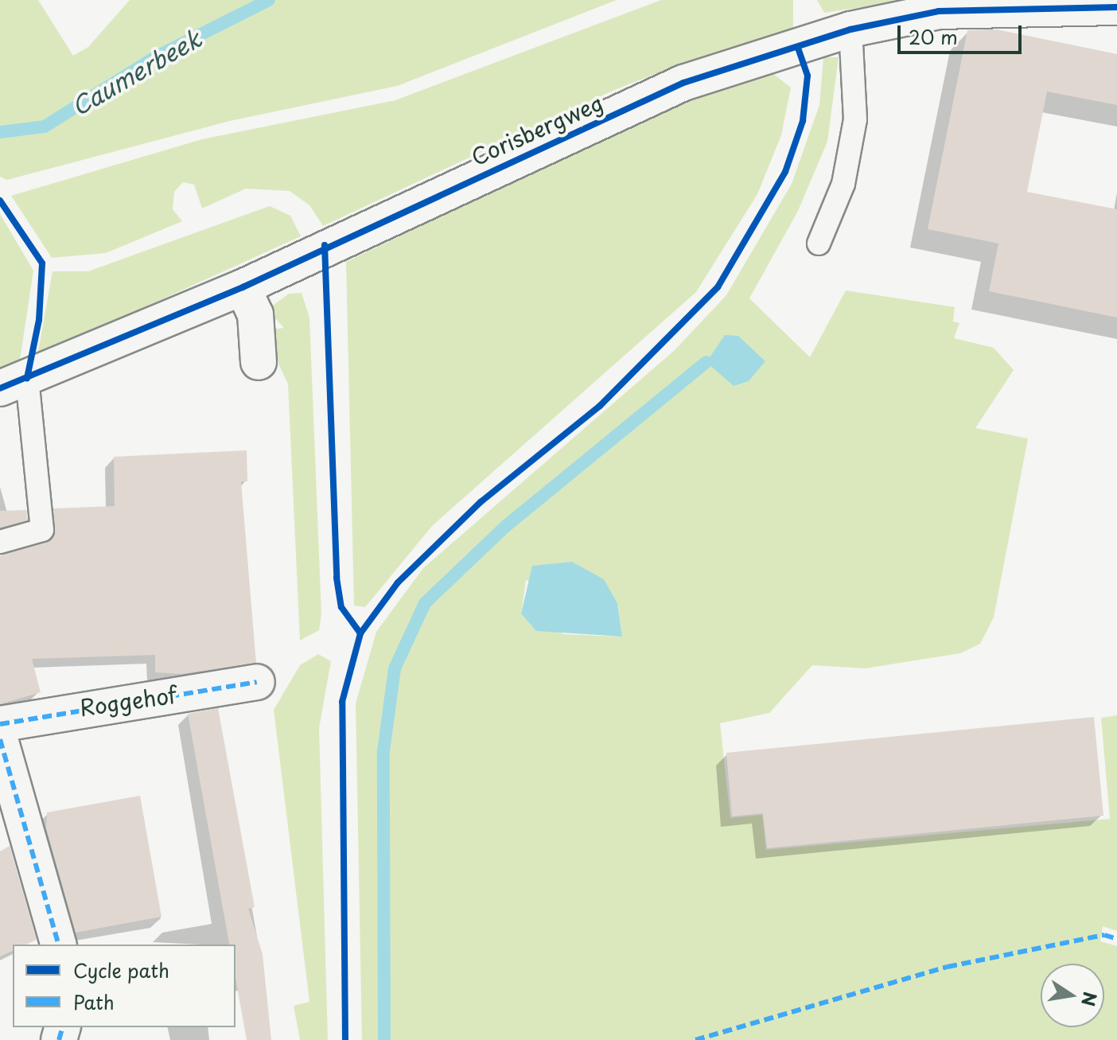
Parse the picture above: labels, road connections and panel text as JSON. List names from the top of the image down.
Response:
{
  "streets": {
    "street": ["Corisbergweg", "Roggehof"]
  },
  "water": ["Caumerbeek"],
  "legend": ["Cycle path", "Path"],
  "scale_bar": "20 m",
  "north": "right"
}
